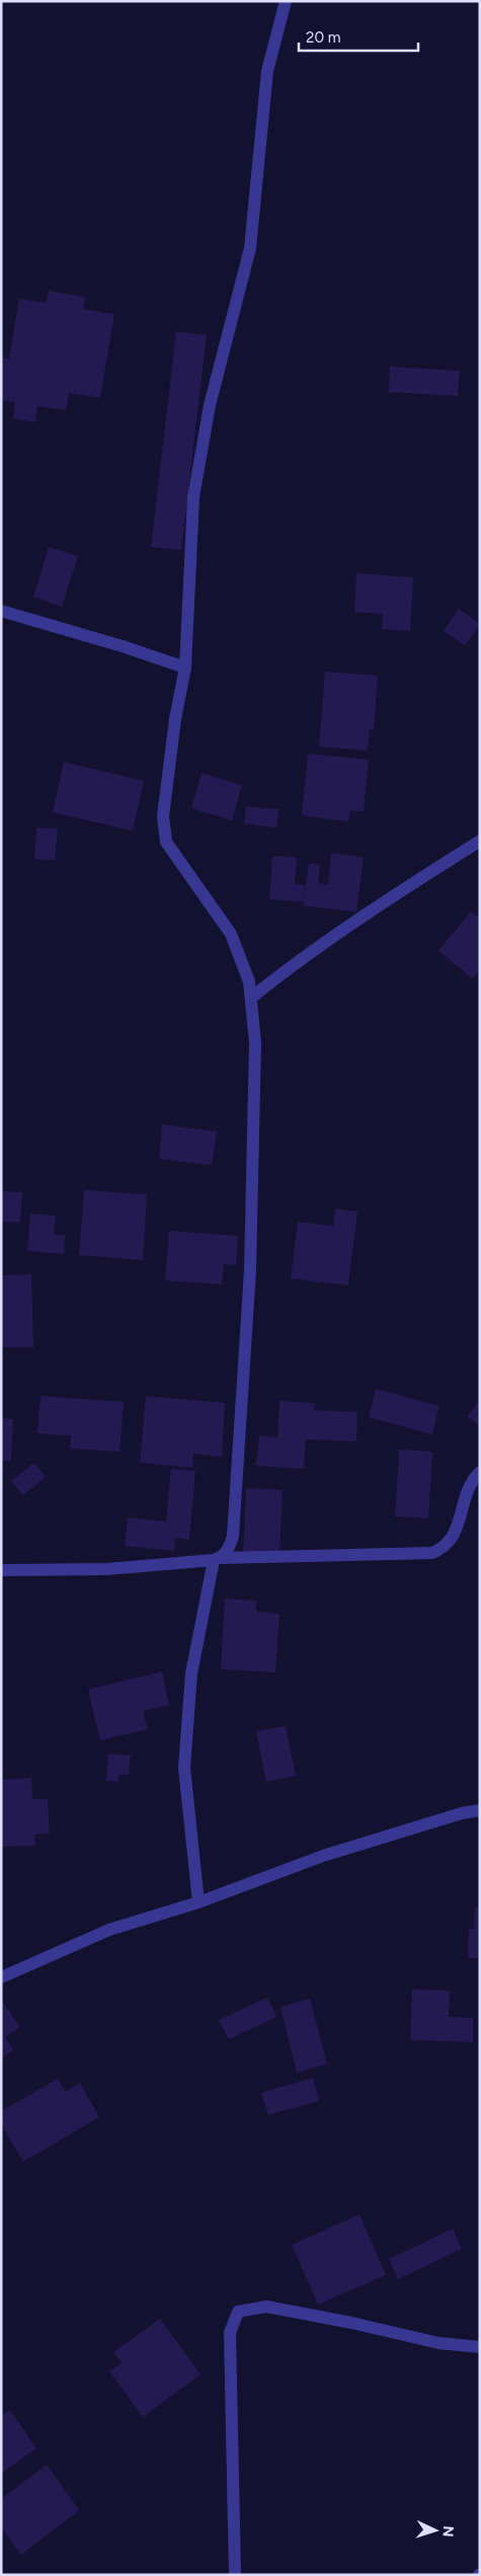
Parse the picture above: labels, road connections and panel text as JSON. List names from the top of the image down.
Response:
{
  "scale_bar": "20 m",
  "north": "right"
}
